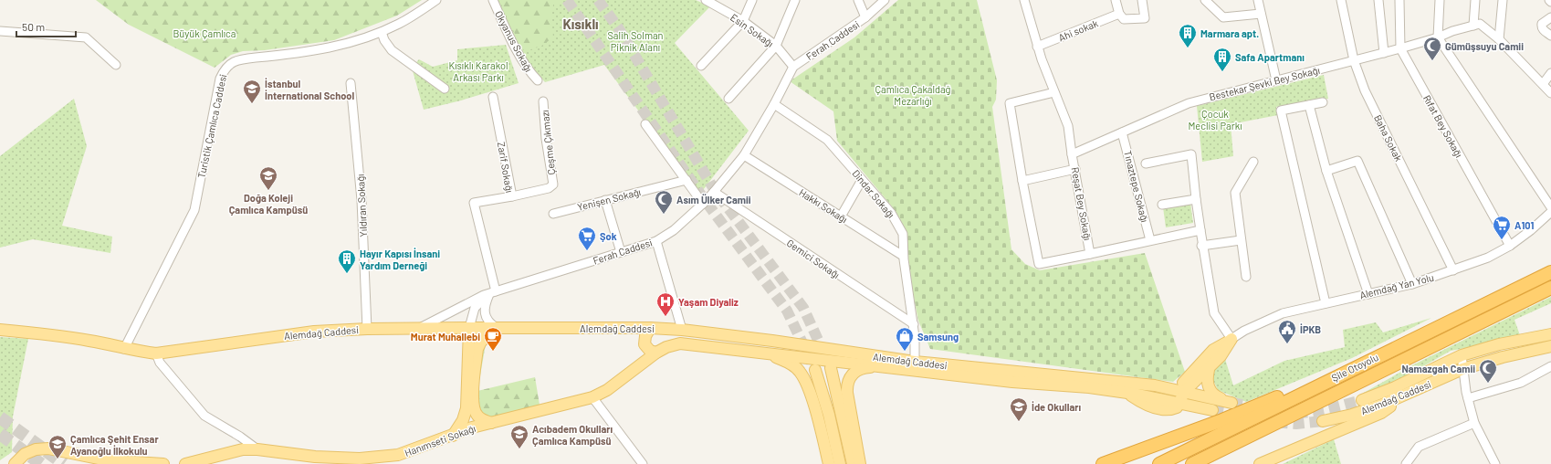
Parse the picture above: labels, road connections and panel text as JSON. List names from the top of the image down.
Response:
{
  "streets": {
    "highway": ["Şile Otoyolu"],
    "main road": ["Alemdağ Caddesi", "Hanımseti Sokağı"],
    "street": [
      "Esin Sokağı",
      "Ahi sokak",
      "Ferah Caddesi",
      "Okyanus Sokağı",
      "Bestekar Şevki Bey Sokağı",
      "Turistik Çamlıca Caddesi",
      "Rıfat Bey Sokağı",
      "Baha Sokak",
      "Çeşme Çıkmazı",
      "Zarif Sokağı",
      "Tınaztepe Sokağı",
      "Dindar Sokağı",
      "Yenişen Sokağı",
      "Reşat Bey Sokağı",
      "Yıldıran Sokağı",
      "Hakkı Sokağı",
      "Gemici Sokağı",
      "Alemdağ Yan Yolu"
    ]
  },
  "crossings": [
    ["Esin Sokağı", "Ferah Caddesi"],
    ["Ahi sokak", "Reşat Bey Sokağı"],
    ["Ferah Caddesi", "Zarif Sokağı"],
    ["Ferah Caddesi", "Dindar Sokağı"],
    ["Ferah Caddesi", "Hakkı Sokağı"],
    ["Ferah Caddesi", "Gemici Sokağı"],
    ["Ferah Caddesi", "Alemdağ Caddesi"],
    ["Bestekar Şevki Bey Sokağı", "Rıfat Bey Sokağı"],
    ["Bestekar Şevki Bey Sokağı", "Baha Sokak"],
    ["Bestekar Şevki Bey Sokağı", "Tınaztepe Sokağı"],
    ["Bestekar Şevki Bey Sokağı", "Reşat Bey Sokağı"],
    ["Turistik Çamlıca Caddesi", "Alemdağ Caddesi"],
    ["Rıfat Bey Sokağı", "Alemdağ Yan Yolu"],
    ["Baha Sokak", "Alemdağ Yan Yolu"],
    ["Çeşme Çıkmazı", "Zarif Sokağı"],
    ["Tınaztepe Sokağı", "Reşat Bey Sokağı"],
    ["Dindar Sokağı", "Hakkı Sokağı"],
    ["Dindar Sokağı", "Gemici Sokağı"],
    ["Dindar Sokağı", "Alemdağ Caddesi"],
    ["Yıldıran Sokağı", "Alemdağ Caddesi"],
    ["Alemdağ Caddesi", "Hanımseti Sokağı"]
  ],
  "districts": ["Kısıklı"],
  "parks": [
    "Büyük Çamlıca",
    "Salih Solman Piknik Alanı",
    "Kısıklı Karakol Arkası Parkı",
    "Çamlıca Çakaldağ Mezarlığı",
    "Çocuk Meclisi Parkı"
  ],
  "places": {
    "building": ["Marmara apt.", "Safa Apartmanı", "Hayır Kapısı İnsani Yardım Derneği"],
    "mosque": ["Gümüşsuyu Camii", "Asım Ülker Camii", "Namazgah Camii"],
    "school or university": [
      "İstanbul İnternational School",
      "Doğa Koleji Çamlıca Kampüsü",
      "İde Okulları",
      "Acıbadem Okulları Çamlıca Kampüsü",
      "Çamlıca Şehit Ensar Ayanoğlu İlkokulu"
    ],
    "supermarket": ["A101", "Şok"],
    "hospital": ["Yaşam Diyaliz"],
    "public building": ["İPKB"],
    "cafe": ["Murat Muhallebi"],
    "shop": ["Samsung"]
  },
  "scale_bar": "50 m"
}
